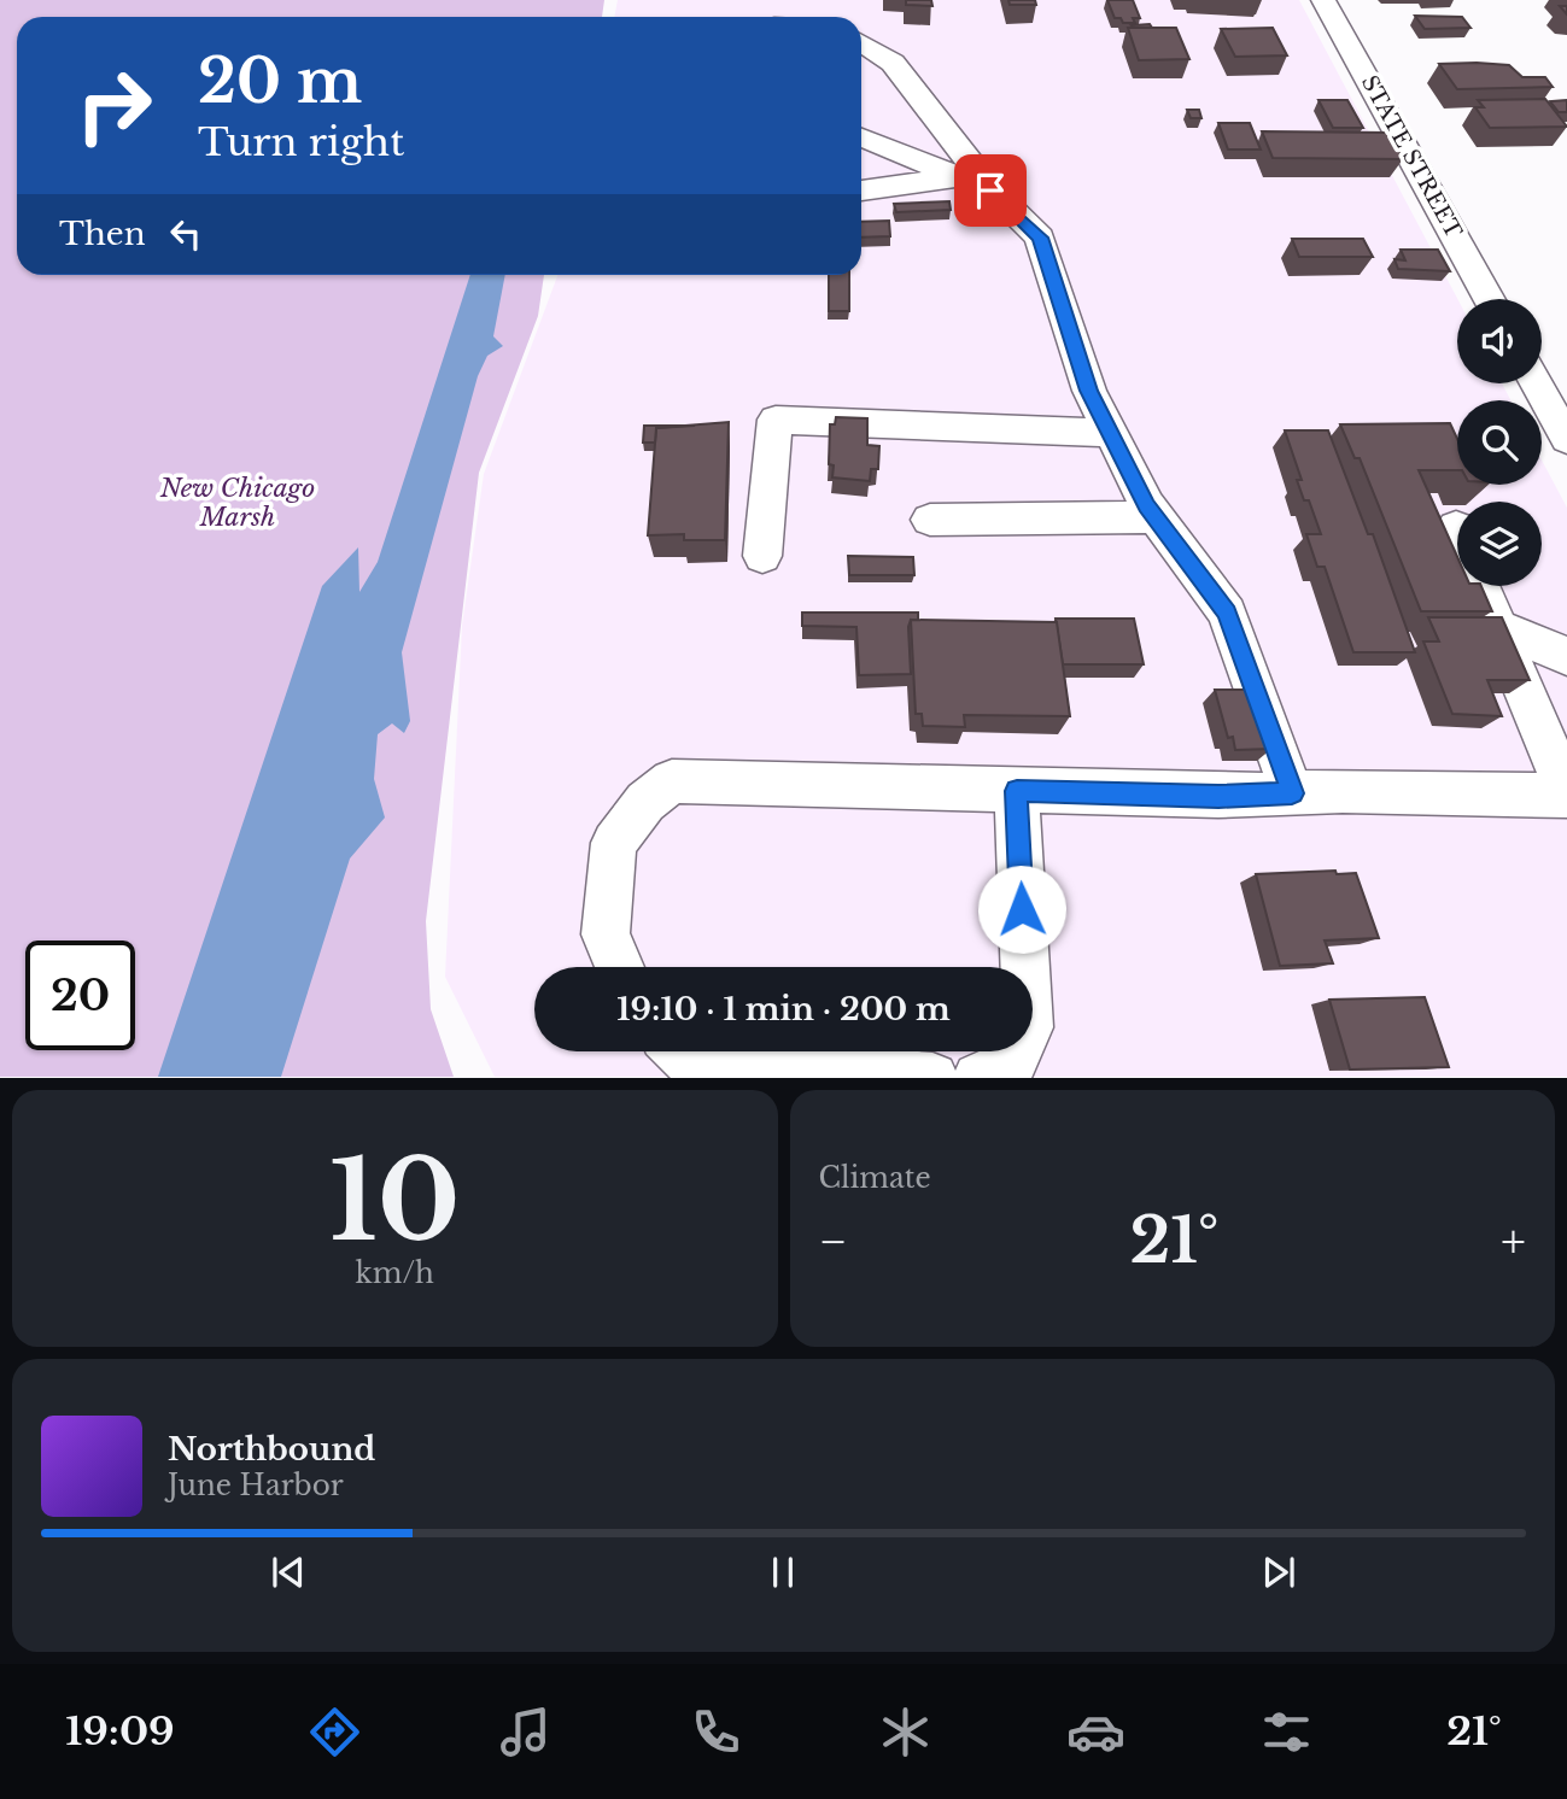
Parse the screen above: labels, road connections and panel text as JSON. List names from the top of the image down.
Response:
{
  "streets": {
    "street": ["STATE STREET"]
  },
  "parks": ["New Chicago Marsh"],
  "page": {
    "turn": ["20 m", "Turn right"],
    "then": "Then",
    "limit": "20",
    "trip": "19:10 · 1 min · 200 m",
    "tile": [
      ["10", "km/h"],
      "Climate"
    ],
    "heat": ["−", "21°", "+"],
    "song": ["Northbound", "June Harbor"],
    "tabs": ["19:09", "21°"]
  }
}
